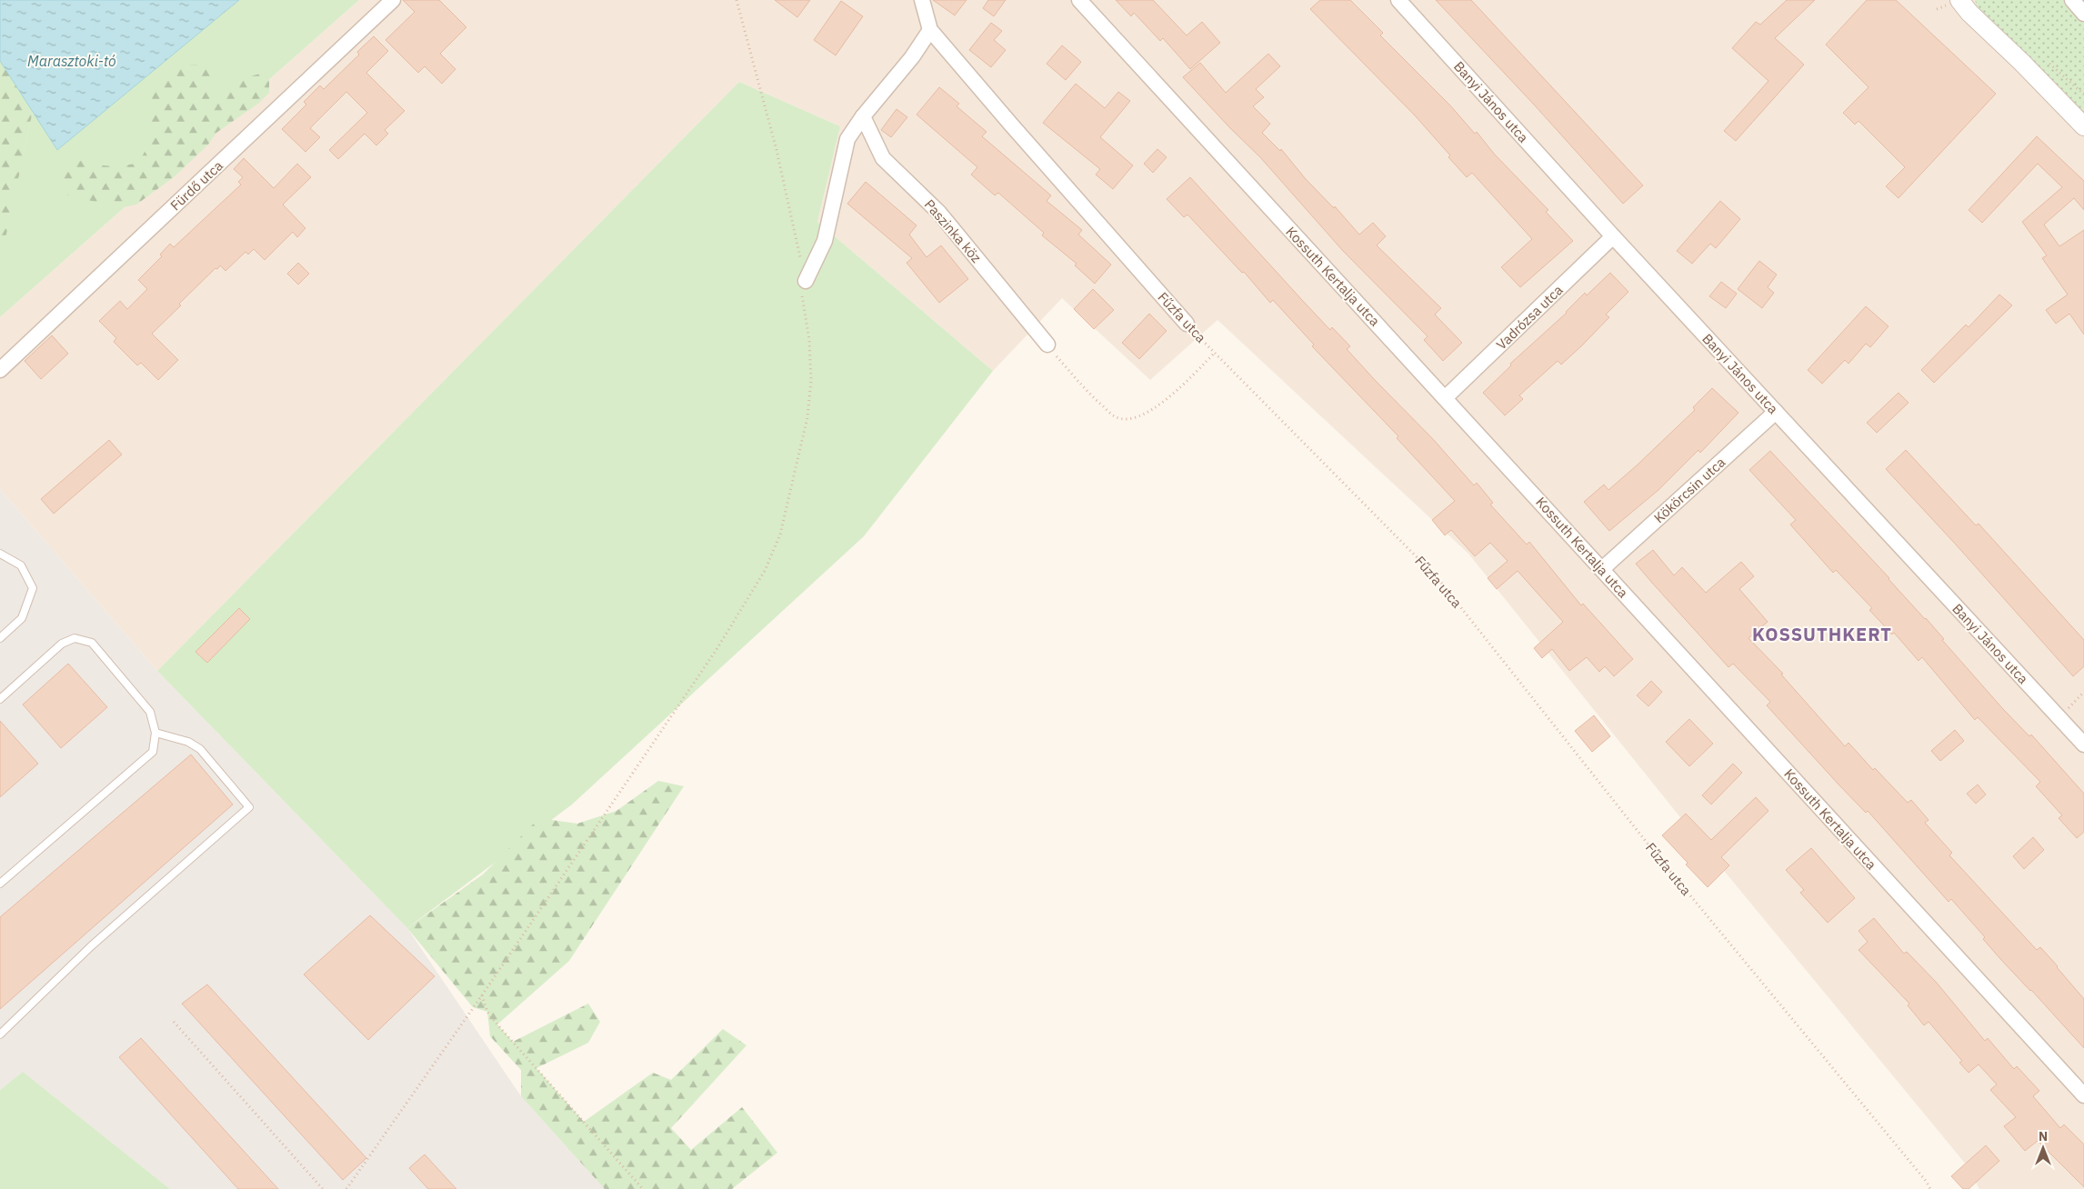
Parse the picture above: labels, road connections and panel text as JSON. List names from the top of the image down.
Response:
{
  "streets": {
    "street": [
      "Banyi János utca",
      "Fürdő utca",
      "Paszinka köz",
      "Kossuth Kertalja utca",
      "Fűzfa utca",
      "Vadrózsa utca",
      "Kökörcsin utca"
    ]
  },
  "crossings": [
    ["Banyi János utca", "Vadrózsa utca"],
    ["Banyi János utca", "Kökörcsin utca"],
    ["Kossuth Kertalja utca", "Vadrózsa utca"],
    ["Kossuth Kertalja utca", "Kökörcsin utca"]
  ],
  "districts": ["KOSSUTHKERT"],
  "water": ["Marasztoki-tó"],
  "north": "top"
}
